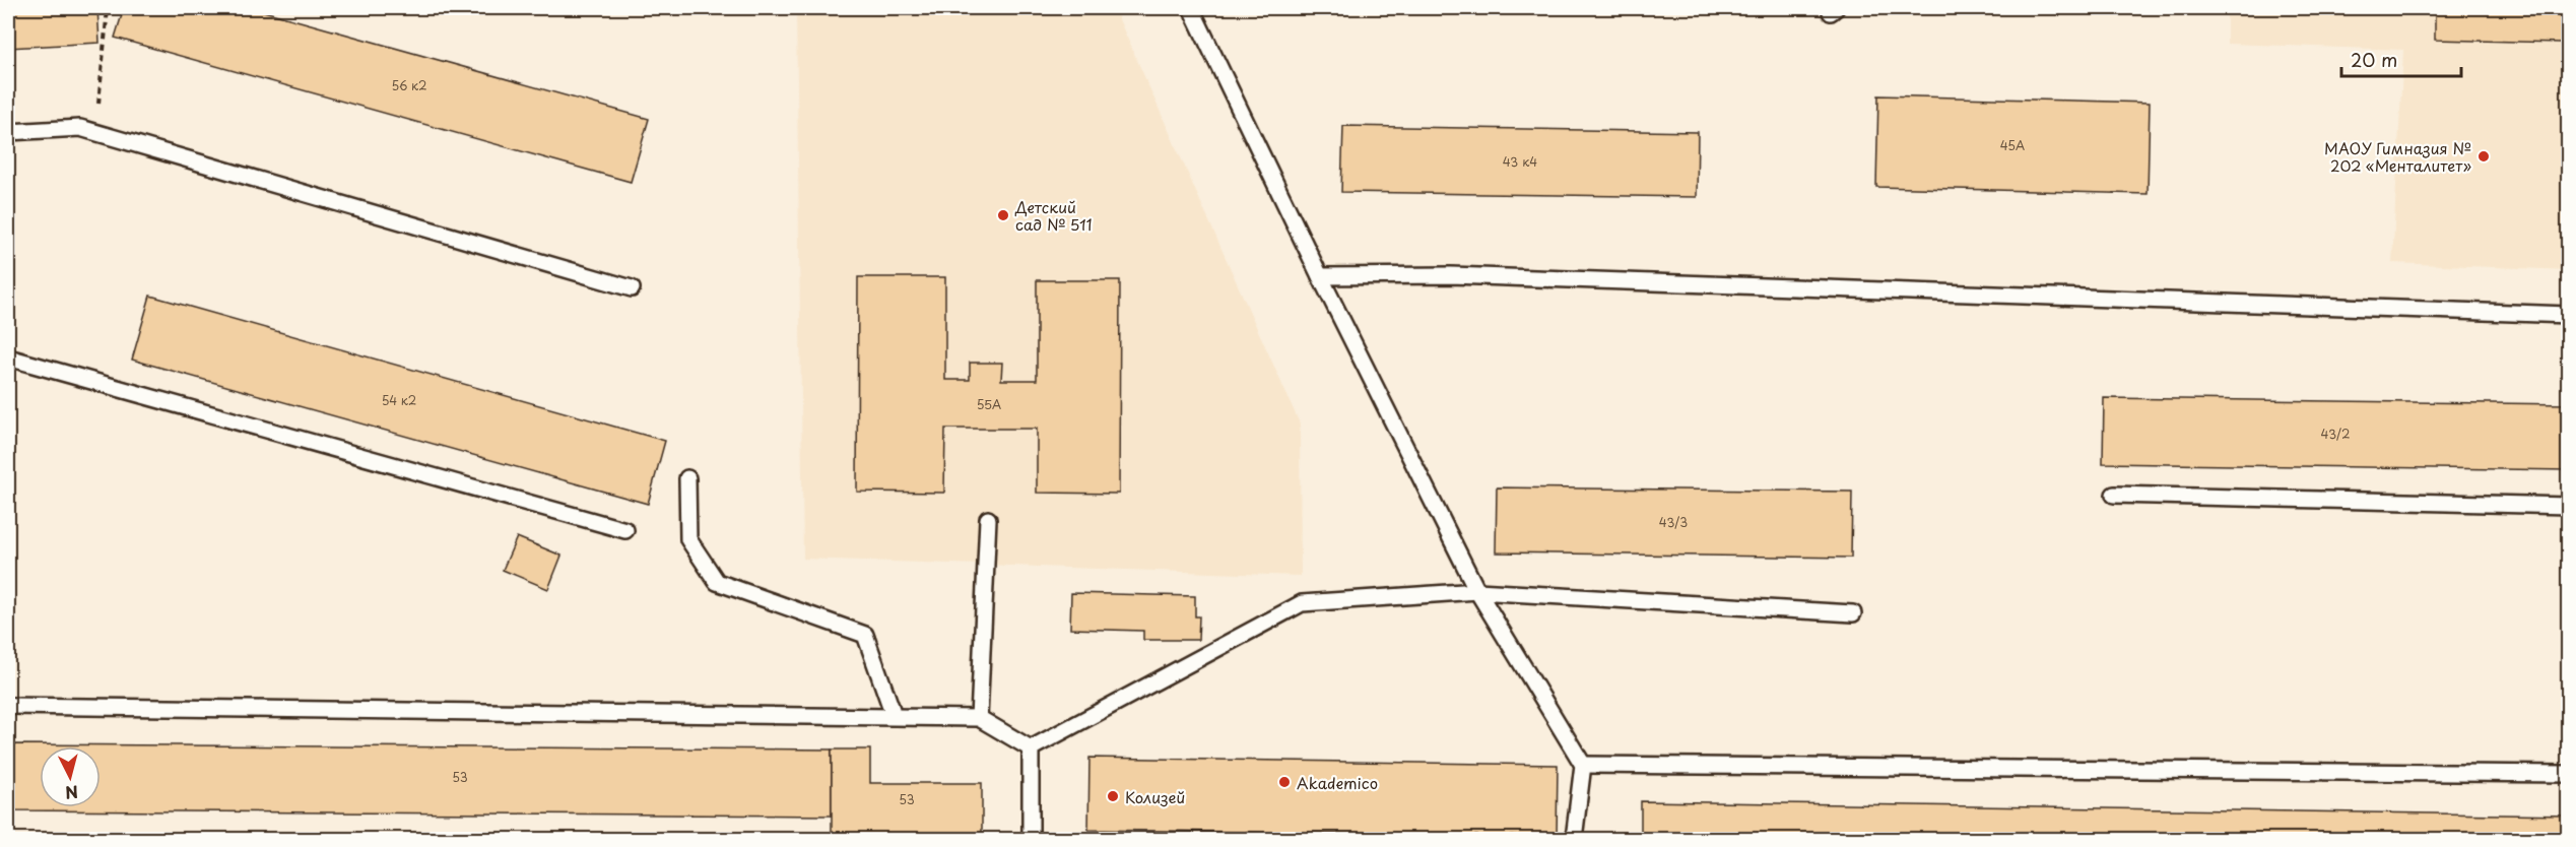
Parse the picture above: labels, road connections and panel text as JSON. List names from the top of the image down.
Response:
{
  "places": [
    "МАОУ Гимназия № 202 «Менталитет»",
    "Детский сад № 511",
    "Akademico",
    "Колизей"
  ],
  "house_numbers": [
    "56 к2",
    "45А",
    "43 к4",
    "54 к2",
    "55А",
    "43/2",
    "43/3",
    "53",
    "53"
  ],
  "scale_bar": "20 m",
  "north": "bottom"
}
